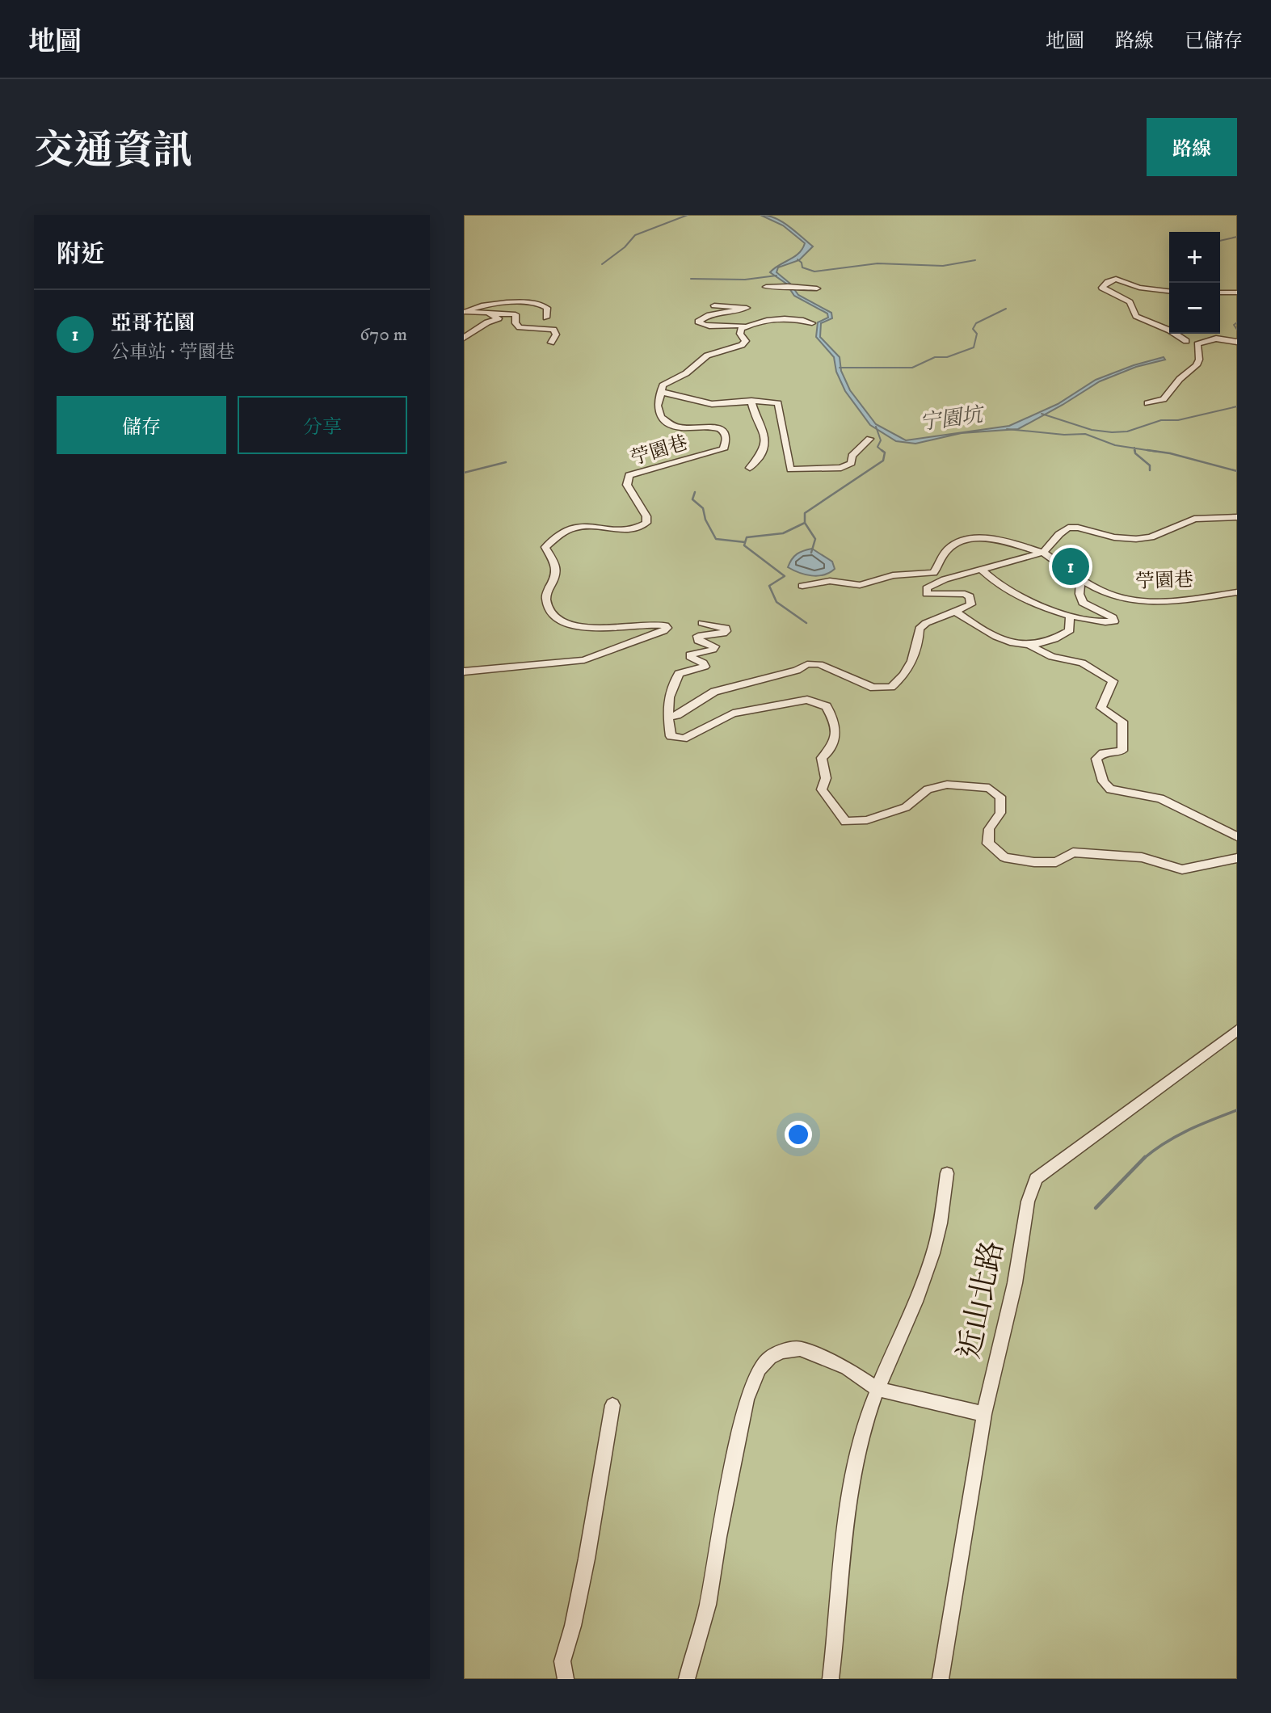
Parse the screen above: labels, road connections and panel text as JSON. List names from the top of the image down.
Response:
{
  "streets": {
    "street": ["苧園巷", "近山北路"]
  },
  "water": ["宁園坑"],
  "page": {
    "header": "地圖",
    "nav": ["地圖", "路線", "已儲存"],
    "title": "交通資訊",
    "buttons": [
      "路線",
      ["儲存", "分享"]
    ],
    "heading": "附近",
    "map_buttons": ["+", "−"],
    "list": [
      {
        "mark": "1",
        "name": "亞哥花園",
        "note": "公車站 · 苧園巷",
        "value": "670 m"
      }
    ],
    "pins": "1"
  }
}
